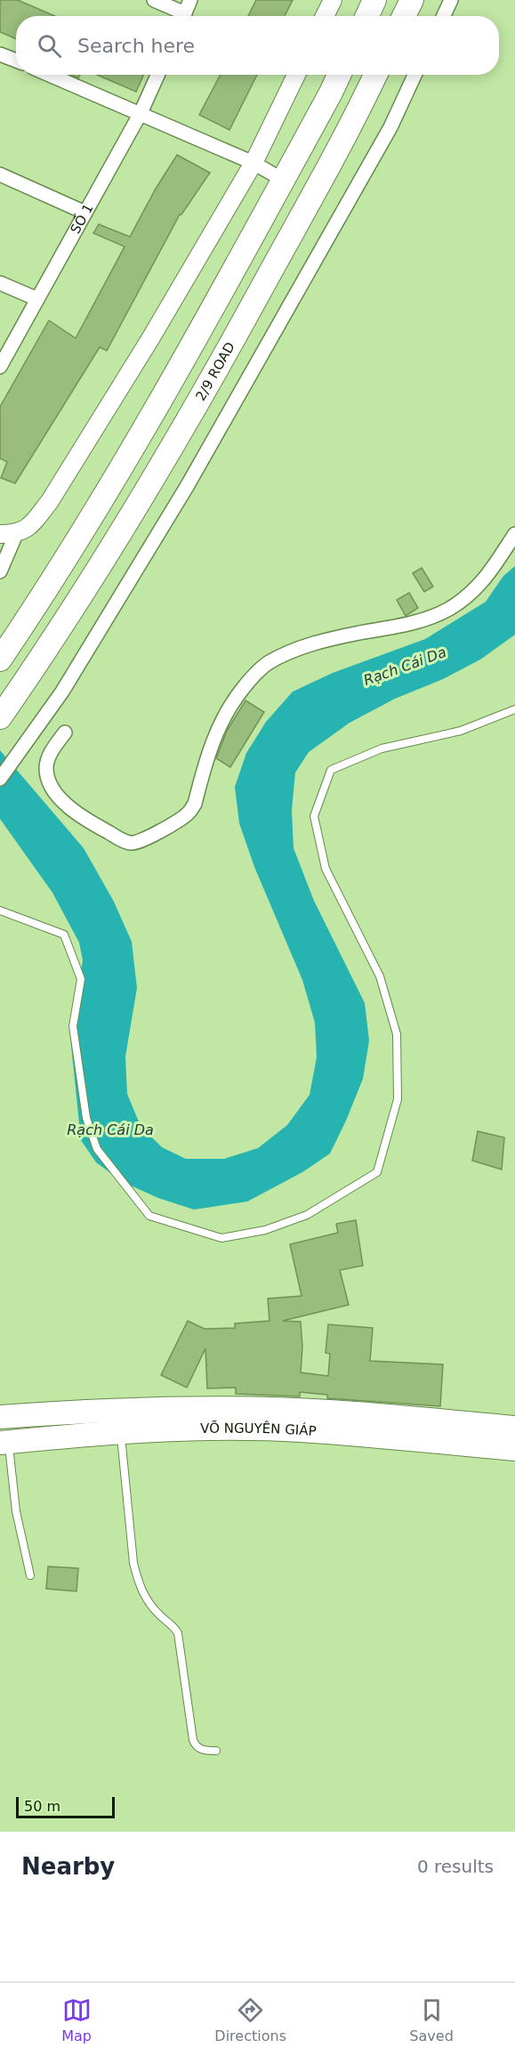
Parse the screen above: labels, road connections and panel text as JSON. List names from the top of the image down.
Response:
{
  "streets": {
    "highway": ["2/9 ROAD", "VÕ NGUYÊN GIÁP"],
    "street": ["SỐ 1"]
  },
  "water": ["Rạch Cái Da"],
  "scale_bar": "50 m",
  "page": {
    "search": "Search here",
    "scale": "50 m",
    "heading": ["Nearby", "0 results"],
    "nav": ["Map", "Directions", "Saved"]
  }
}
